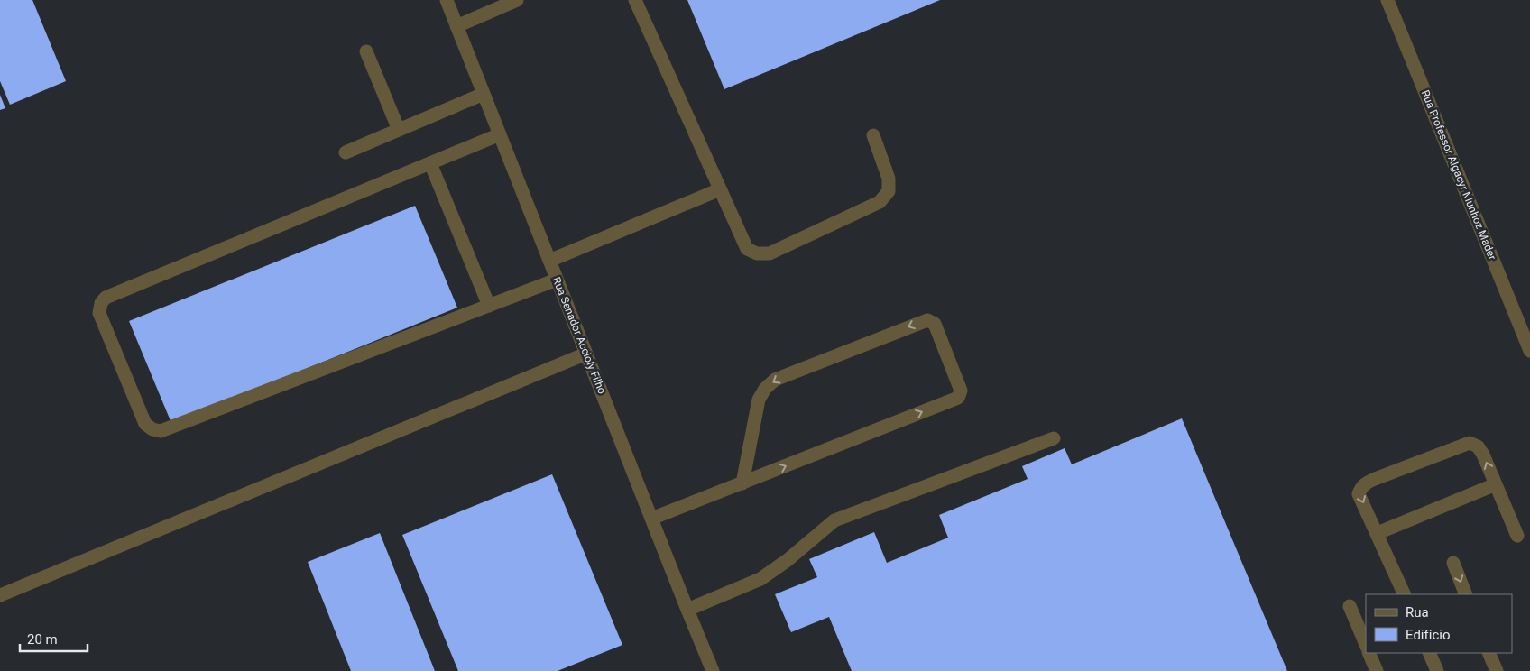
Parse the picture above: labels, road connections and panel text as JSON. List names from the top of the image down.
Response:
{
  "streets": {
    "street": ["Rua Professor Algacyr Munhoz Mader", "Rua Senador Accioly Filho"]
  },
  "legend": ["Rua", "Edifício"],
  "scale_bar": "20 m"
}
